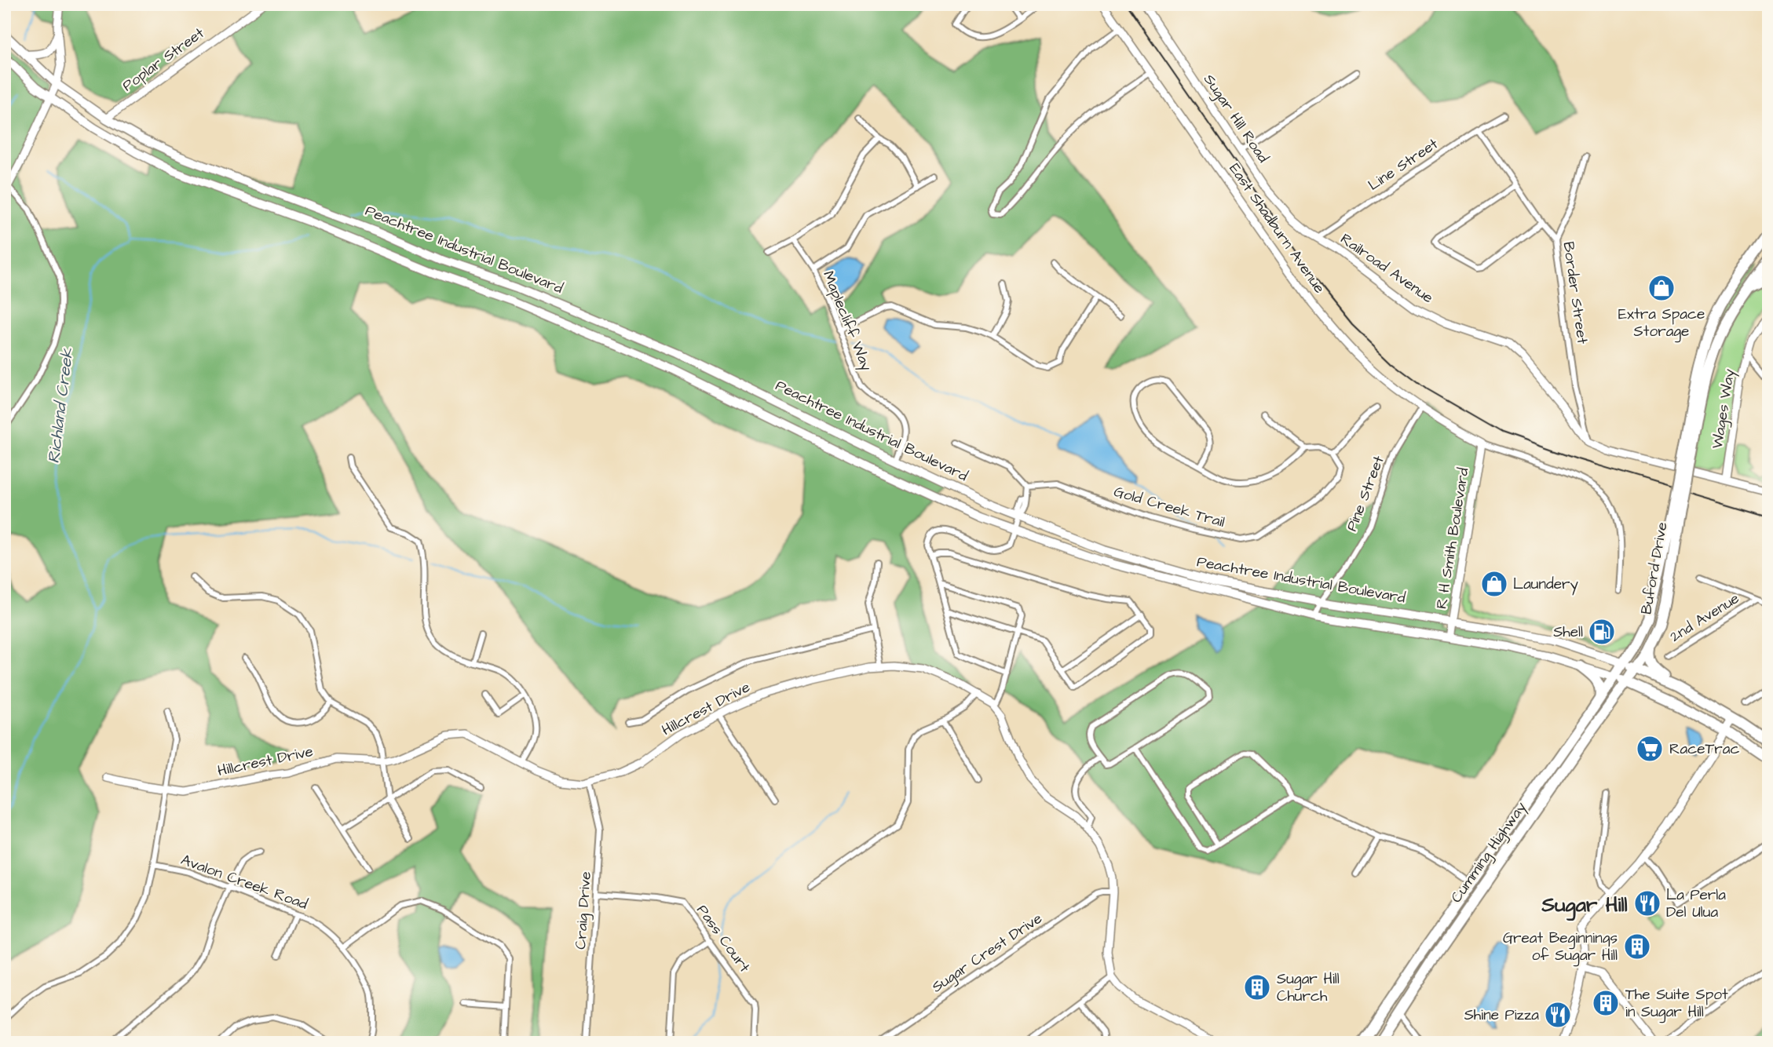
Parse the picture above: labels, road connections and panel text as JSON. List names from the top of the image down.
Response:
{
  "streets": {
    "highway": ["Peachtree Industrial Boulevard", "Buford Drive", "Cumming Highway"],
    "street": [
      "Poplar Street",
      "Sugar Hill Road",
      "Line Street",
      "East Shadburn Avenue",
      "Railroad Avenue",
      "Border Street",
      "Maplecliff Way",
      "Wages Way",
      "Pine Street",
      "Gold Creek Trail",
      "R H Smith Boulevard",
      "2nd Avenue",
      "Hillcrest Drive",
      "Avalon Creek Road",
      "Craig Drive",
      "Pass Court",
      "Sugar Crest Drive"
    ]
  },
  "crossings": [
    ["Poplar Street", "Peachtree Industrial Boulevard"],
    ["Sugar Hill Road", "Line Street"],
    ["Sugar Hill Road", "Railroad Avenue"],
    ["Line Street", "Railroad Avenue"],
    ["Line Street", "Border Street"],
    ["East Shadburn Avenue", "Pine Street"],
    ["East Shadburn Avenue", "R H Smith Boulevard"],
    ["Peachtree Industrial Boulevard", "Maplecliff Way"],
    ["Peachtree Industrial Boulevard", "Pine Street"],
    ["Peachtree Industrial Boulevard", "R H Smith Boulevard"],
    ["Peachtree Industrial Boulevard", "Buford Drive"],
    ["Peachtree Industrial Boulevard", "Cumming Highway"],
    ["Railroad Avenue", "Border Street"],
    ["Buford Drive", "Cumming Highway"],
    ["Hillcrest Drive", "Craig Drive"],
    ["Hillcrest Drive", "Sugar Crest Drive"],
    ["Craig Drive", "Pass Court"]
  ],
  "districts": ["Sugar Hill"],
  "water": ["Richland Creek"],
  "places": {
    "shop": ["Extra Space Storage", "Laundery"],
    "fuel station": ["Shell"],
    "supermarket": ["RaceTrac"],
    "restaurant": ["La Perla Del Ulua", "Shine Pizza"],
    "building": ["Great Beginnings of Sugar Hill", "Sugar Hill Church", "The Suite Spot in Sugar Hill"]
  }
}
